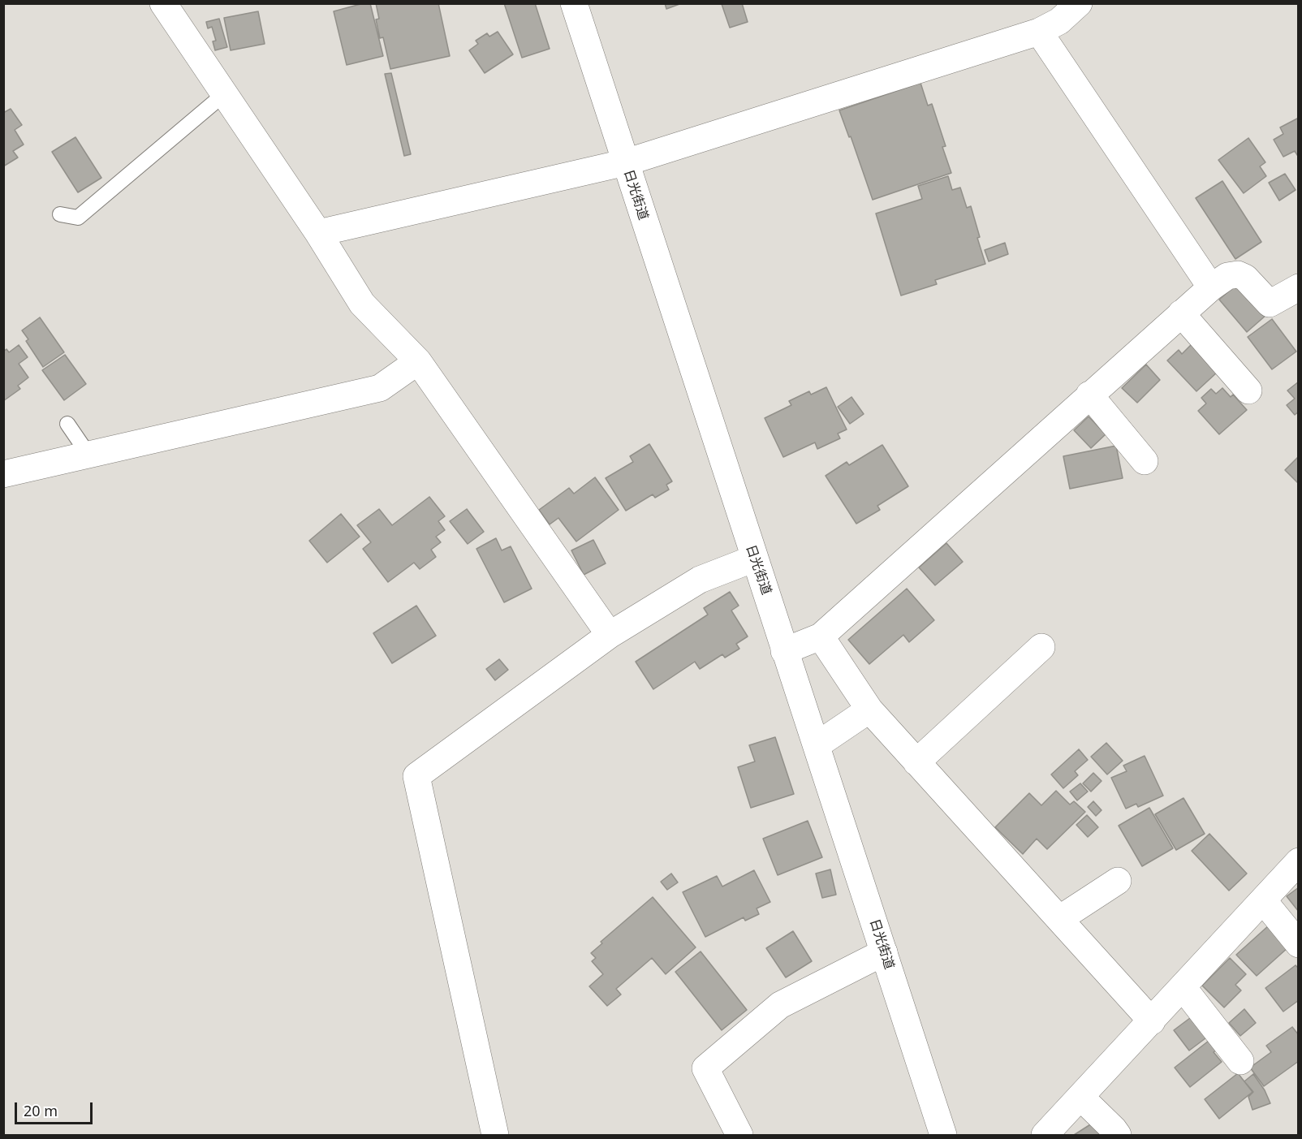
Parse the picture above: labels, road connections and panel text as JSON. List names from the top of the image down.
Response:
{
  "streets": {
    "main road": ["日光街道"]
  },
  "scale_bar": "20 m"
}
